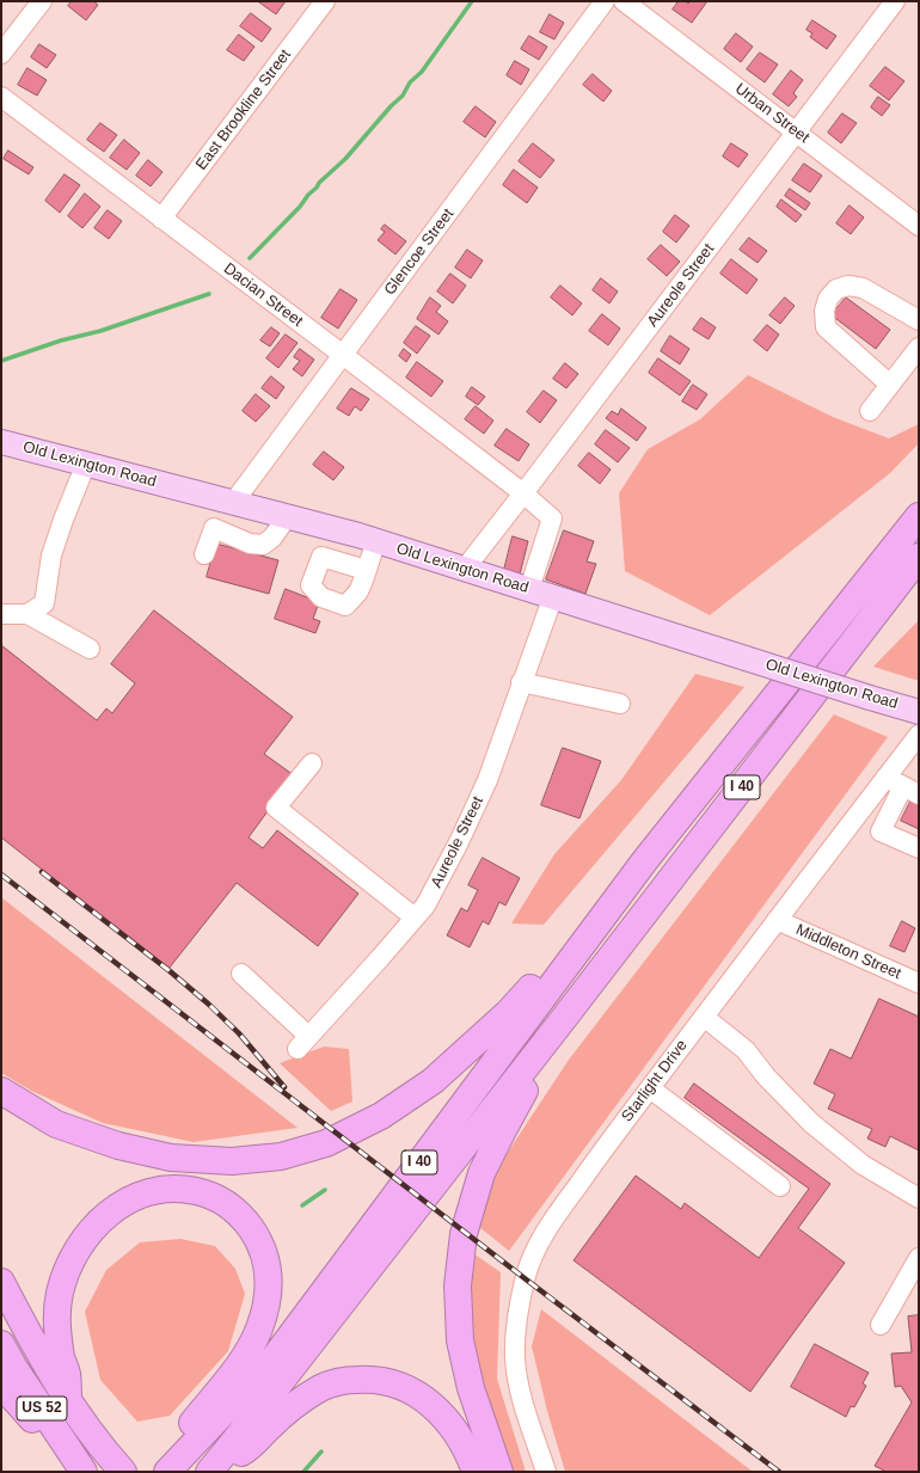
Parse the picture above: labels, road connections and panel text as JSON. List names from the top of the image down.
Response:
{
  "streets": {
    "highway": ["I 40", "US 52"],
    "main road": ["Old Lexington Road"],
    "street": [
      "East Brookline Street",
      "Urban Street",
      "Glencoe Street",
      "Aureole Street",
      "Dacian Street",
      "Middleton Street",
      "Starlight Drive"
    ]
  },
  "crossings": [
    ["East Brookline Street", "Dacian Street"],
    ["Urban Street", "Aureole Street"],
    ["Glencoe Street", "Dacian Street"],
    ["Glencoe Street", "Old Lexington Road"],
    ["Aureole Street", "Dacian Street"],
    ["Aureole Street", "Old Lexington Road"],
    ["Dacian Street", "Old Lexington Road"],
    ["Middleton Street", "Starlight Drive"]
  ]
}
